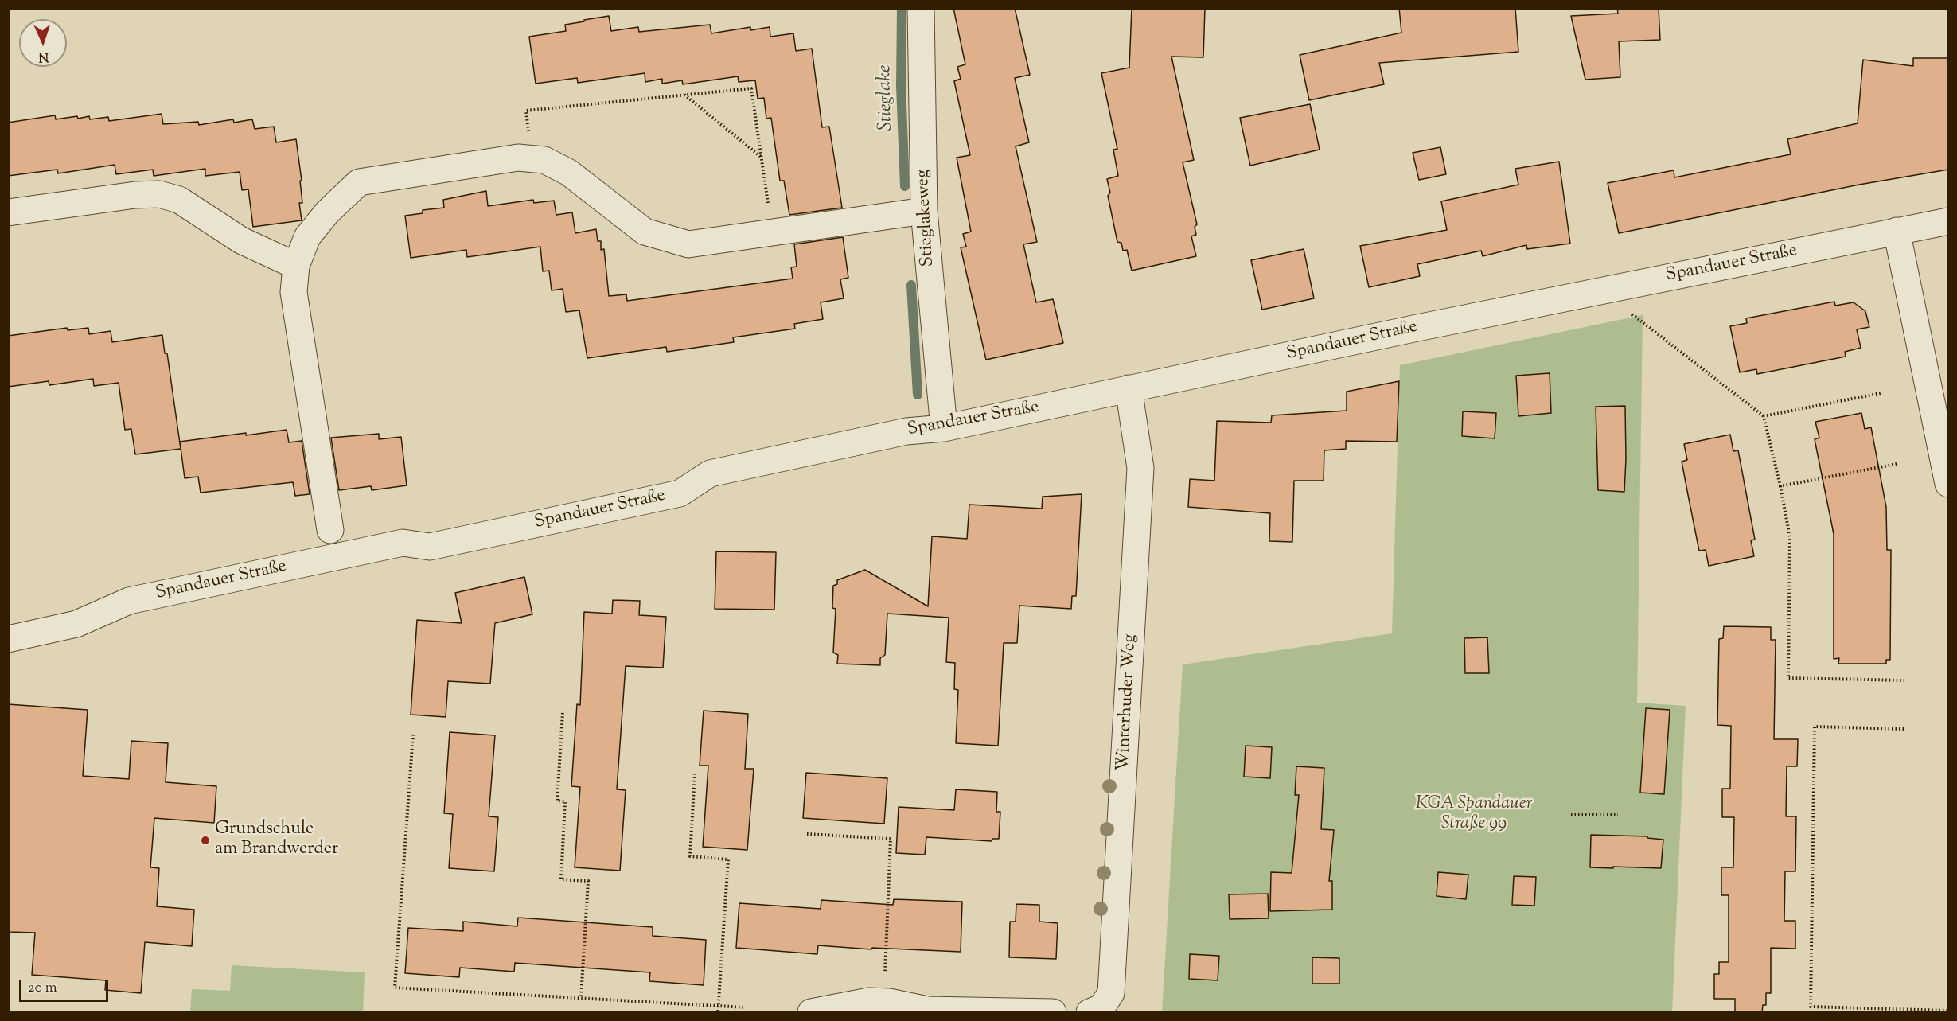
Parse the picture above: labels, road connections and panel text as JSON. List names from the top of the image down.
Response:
{
  "streets": {
    "street": ["Stieglakeweg", "Spandauer Straße", "Winterhuder Weg"]
  },
  "crossings": [
    ["Stieglakeweg", "Spandauer Straße"],
    ["Spandauer Straße", "Winterhuder Weg"]
  ],
  "water": ["Stieglake"],
  "parks": ["KGA Spandauer Straße 99"],
  "places": ["Grundschule am Brandwerder"],
  "scale_bar": "20 m",
  "north": "bottom"
}
